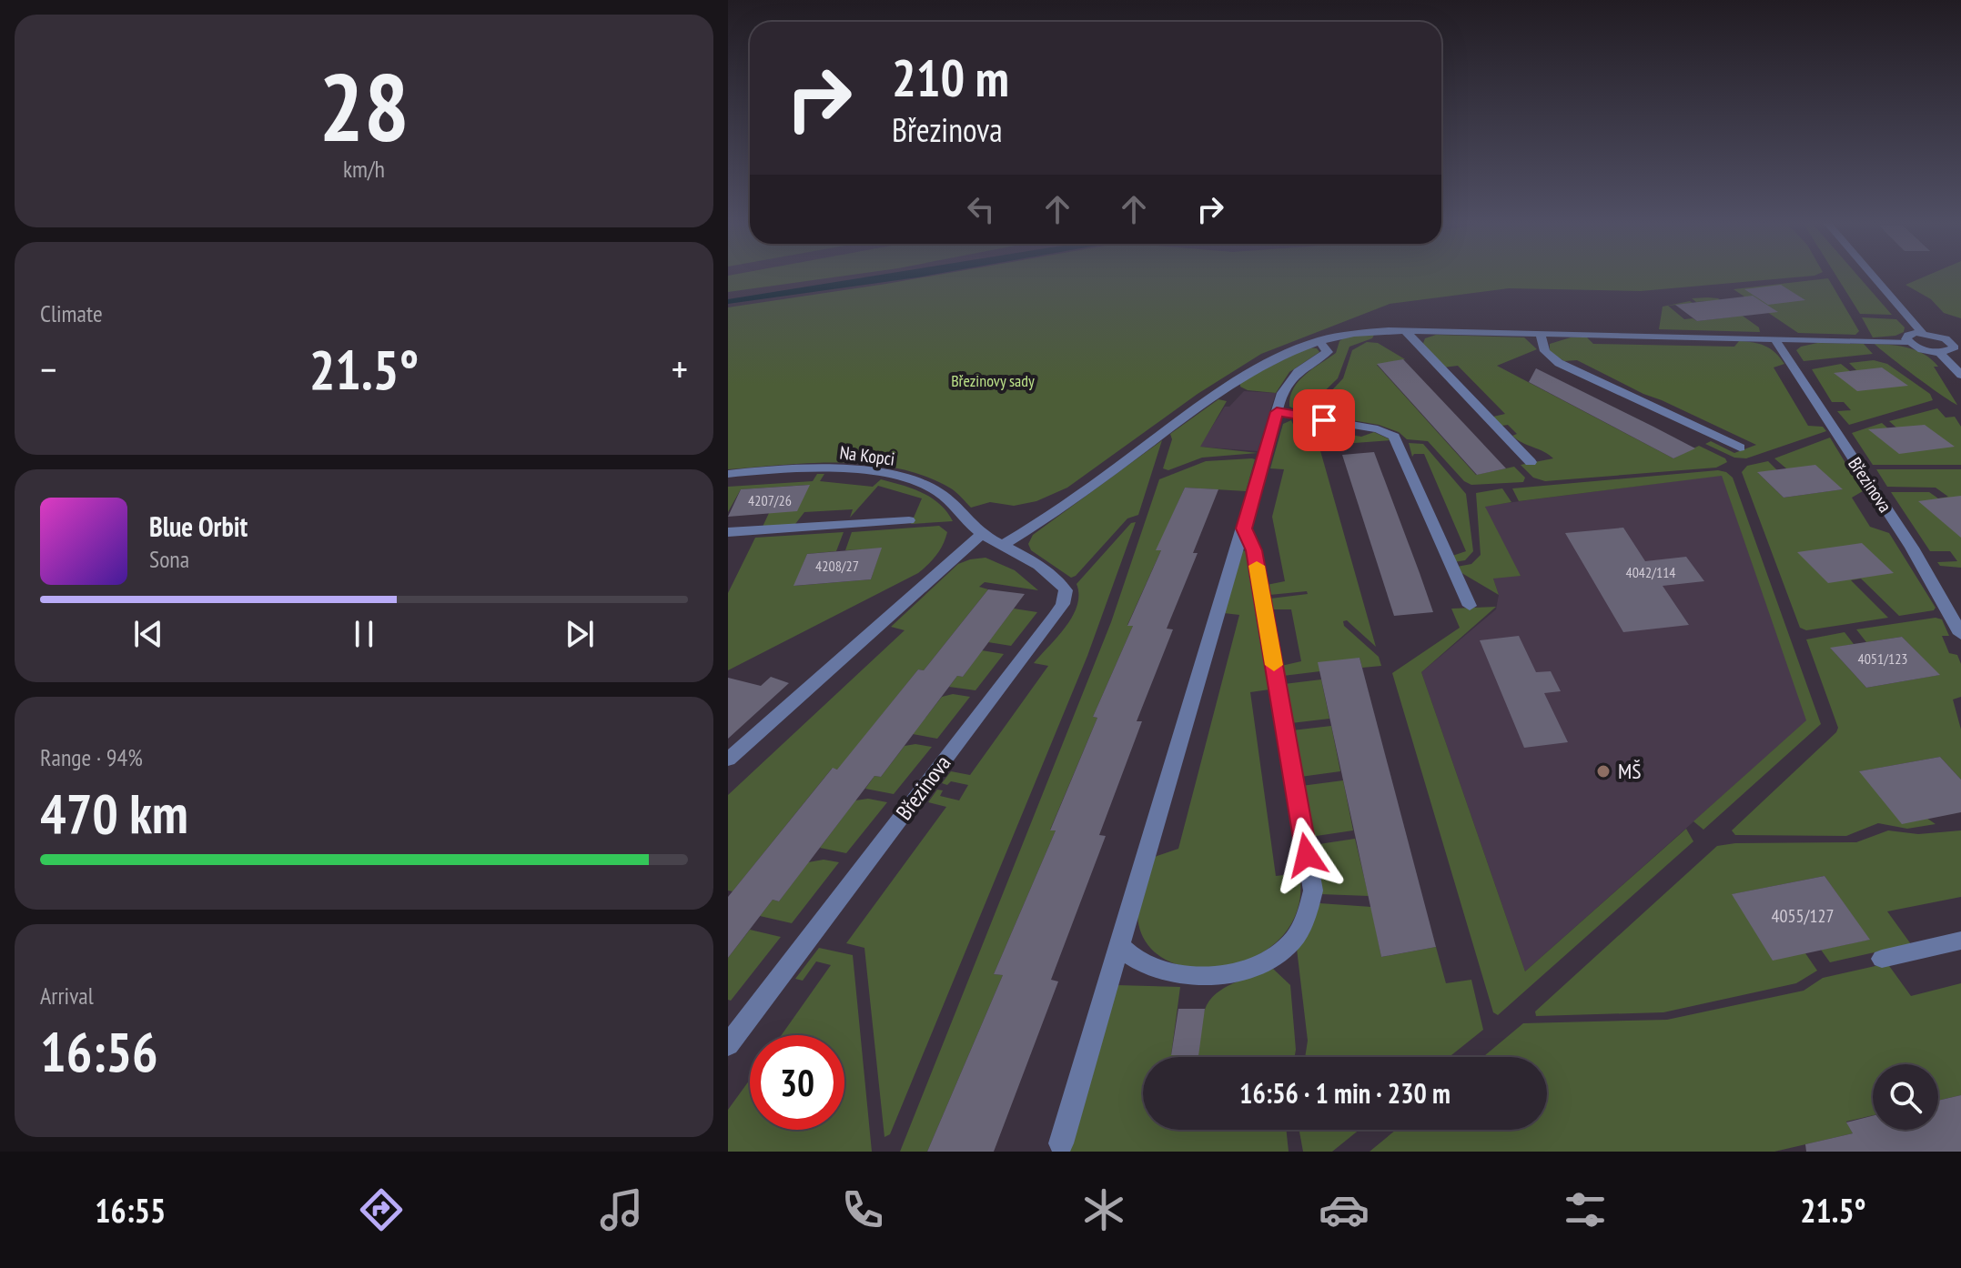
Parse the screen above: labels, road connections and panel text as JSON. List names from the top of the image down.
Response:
{
  "streets": {
    "street": ["Na Kopci", "Březinova"]
  },
  "crossings": [
    ["Na Kopci", "Březinova"]
  ],
  "parks": ["Březinovy sady"],
  "places": ["MŠ"],
  "house_numbers": [
    "4207/26",
    "4208/27",
    "4042/114",
    "4051/123",
    "4055/127"
  ],
  "page": {
    "tile": [
      ["28", "km/h"],
      "Climate",
      ["Range · 94%", "470 km"],
      ["Arrival", "16:56"]
    ],
    "turn": ["210 m", "Březinova"],
    "heat": ["−", "21.5°", "+"],
    "song": ["Blue Orbit", "Sona"],
    "limit": "30",
    "trip": "16:56 · 1 min · 230 m",
    "tabs": ["16:55", "21.5°"]
  }
}
